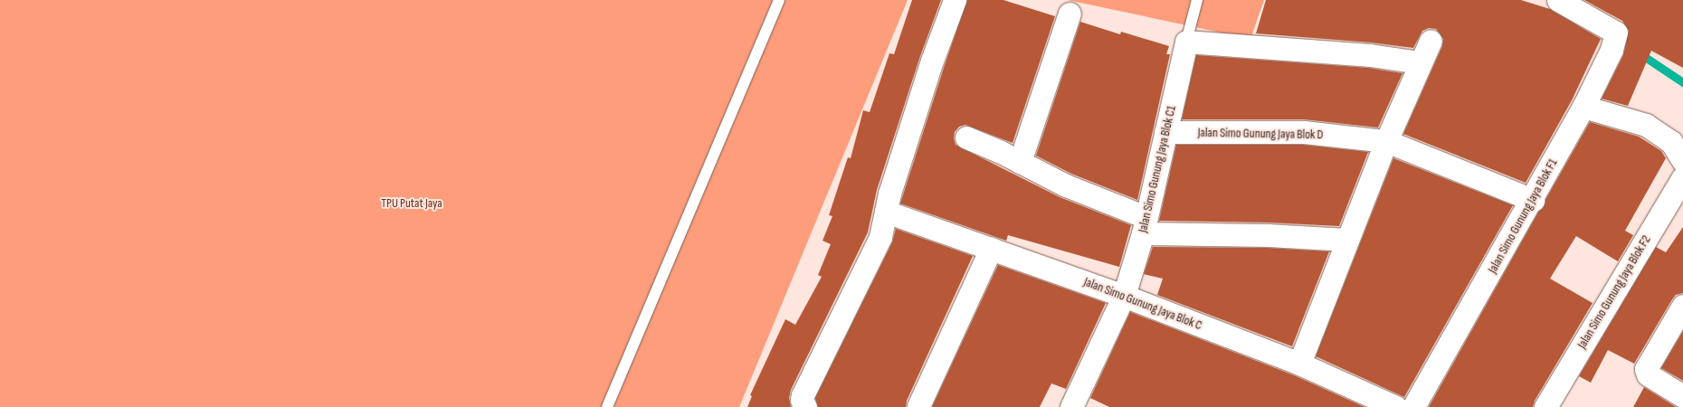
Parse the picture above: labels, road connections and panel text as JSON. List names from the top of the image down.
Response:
{
  "streets": {
    "street": [
      "Jalan Simo Gunung Jaya Blok D",
      "Jalan Simo Gunung Jaya Blok C1",
      "Jalan Simo Gunung Jaya Blok F1",
      "Jalan Simo Gunung Jaya Blok F2",
      "Jalan Simo Gunung Jaya Blok C"
    ]
  },
  "crossings": [
    ["Jalan Simo Gunung Jaya Blok D", "Jalan Simo Gunung Jaya Blok C1"],
    ["Jalan Simo Gunung Jaya Blok D", "Jalan Simo Gunung Jaya Blok F1"],
    ["Jalan Simo Gunung Jaya Blok C1", "Jalan Simo Gunung Jaya Blok C"]
  ],
  "parks": ["TPU Putat Jaya"]
}
